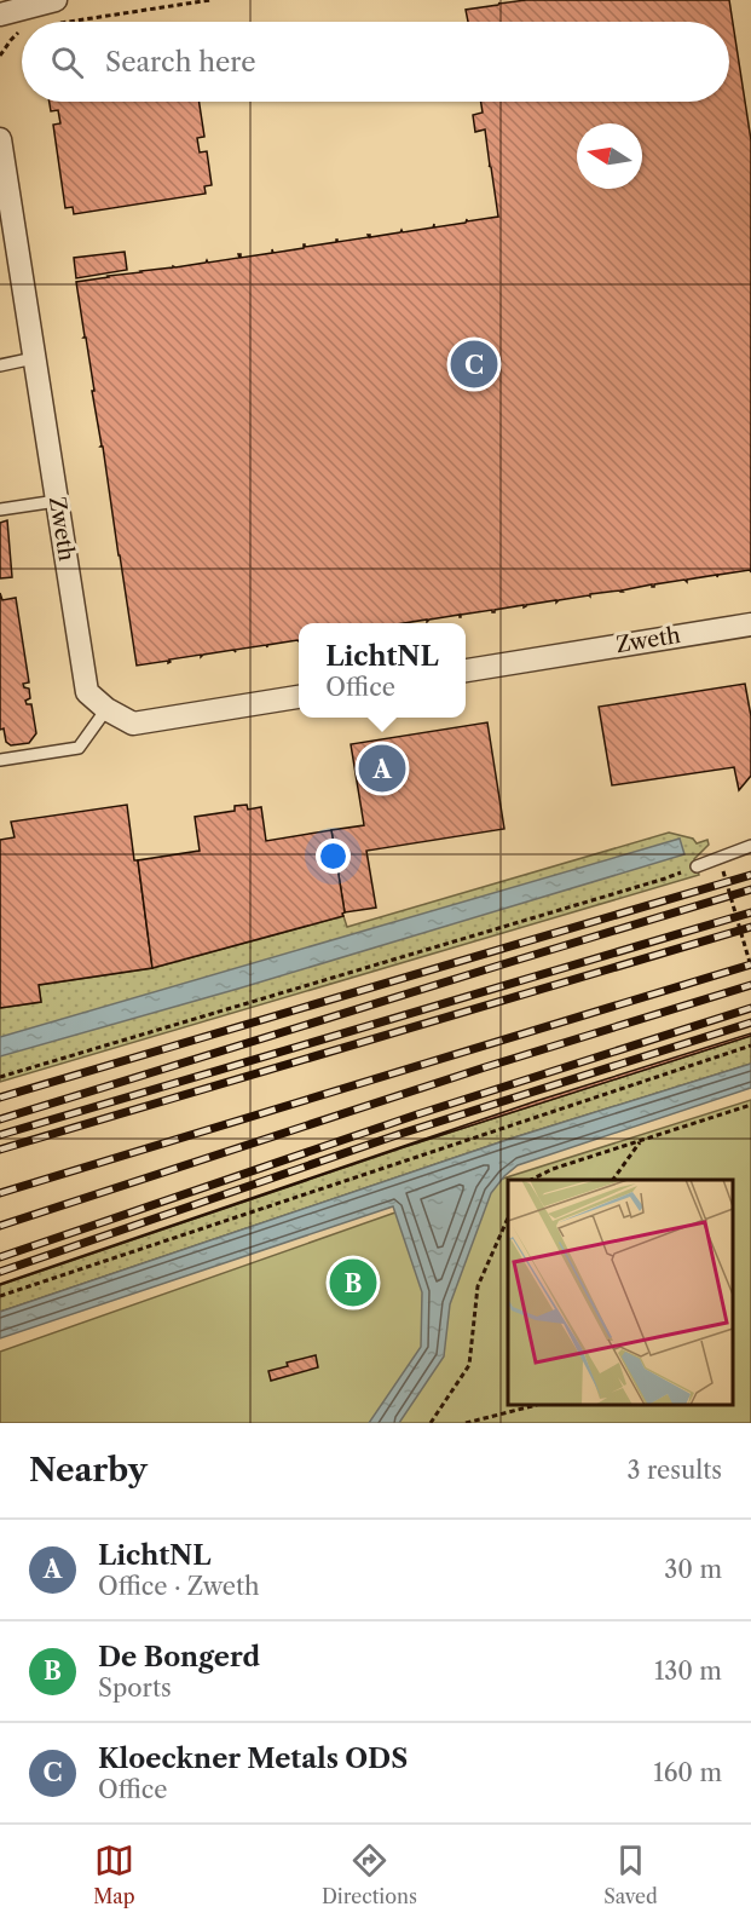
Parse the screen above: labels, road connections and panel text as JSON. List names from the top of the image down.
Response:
{
  "streets": {
    "street": ["Zweth"]
  },
  "north": "left",
  "page": {
    "search": "Search here",
    "pins": ["C", "A", "B"],
    "popup": ["LichtNL", "Office"],
    "heading": ["Nearby", "3 results"],
    "list": [
      {
        "mark": "A",
        "name": "LichtNL",
        "note": "Office · Zweth",
        "value": "30 m"
      },
      {
        "mark": "B",
        "name": "De Bongerd",
        "note": "Sports",
        "value": "130 m"
      },
      {
        "mark": "C",
        "name": "Kloeckner Metals ODS",
        "note": "Office",
        "value": "160 m"
      }
    ],
    "nav": ["Map", "Directions", "Saved"]
  }
}
